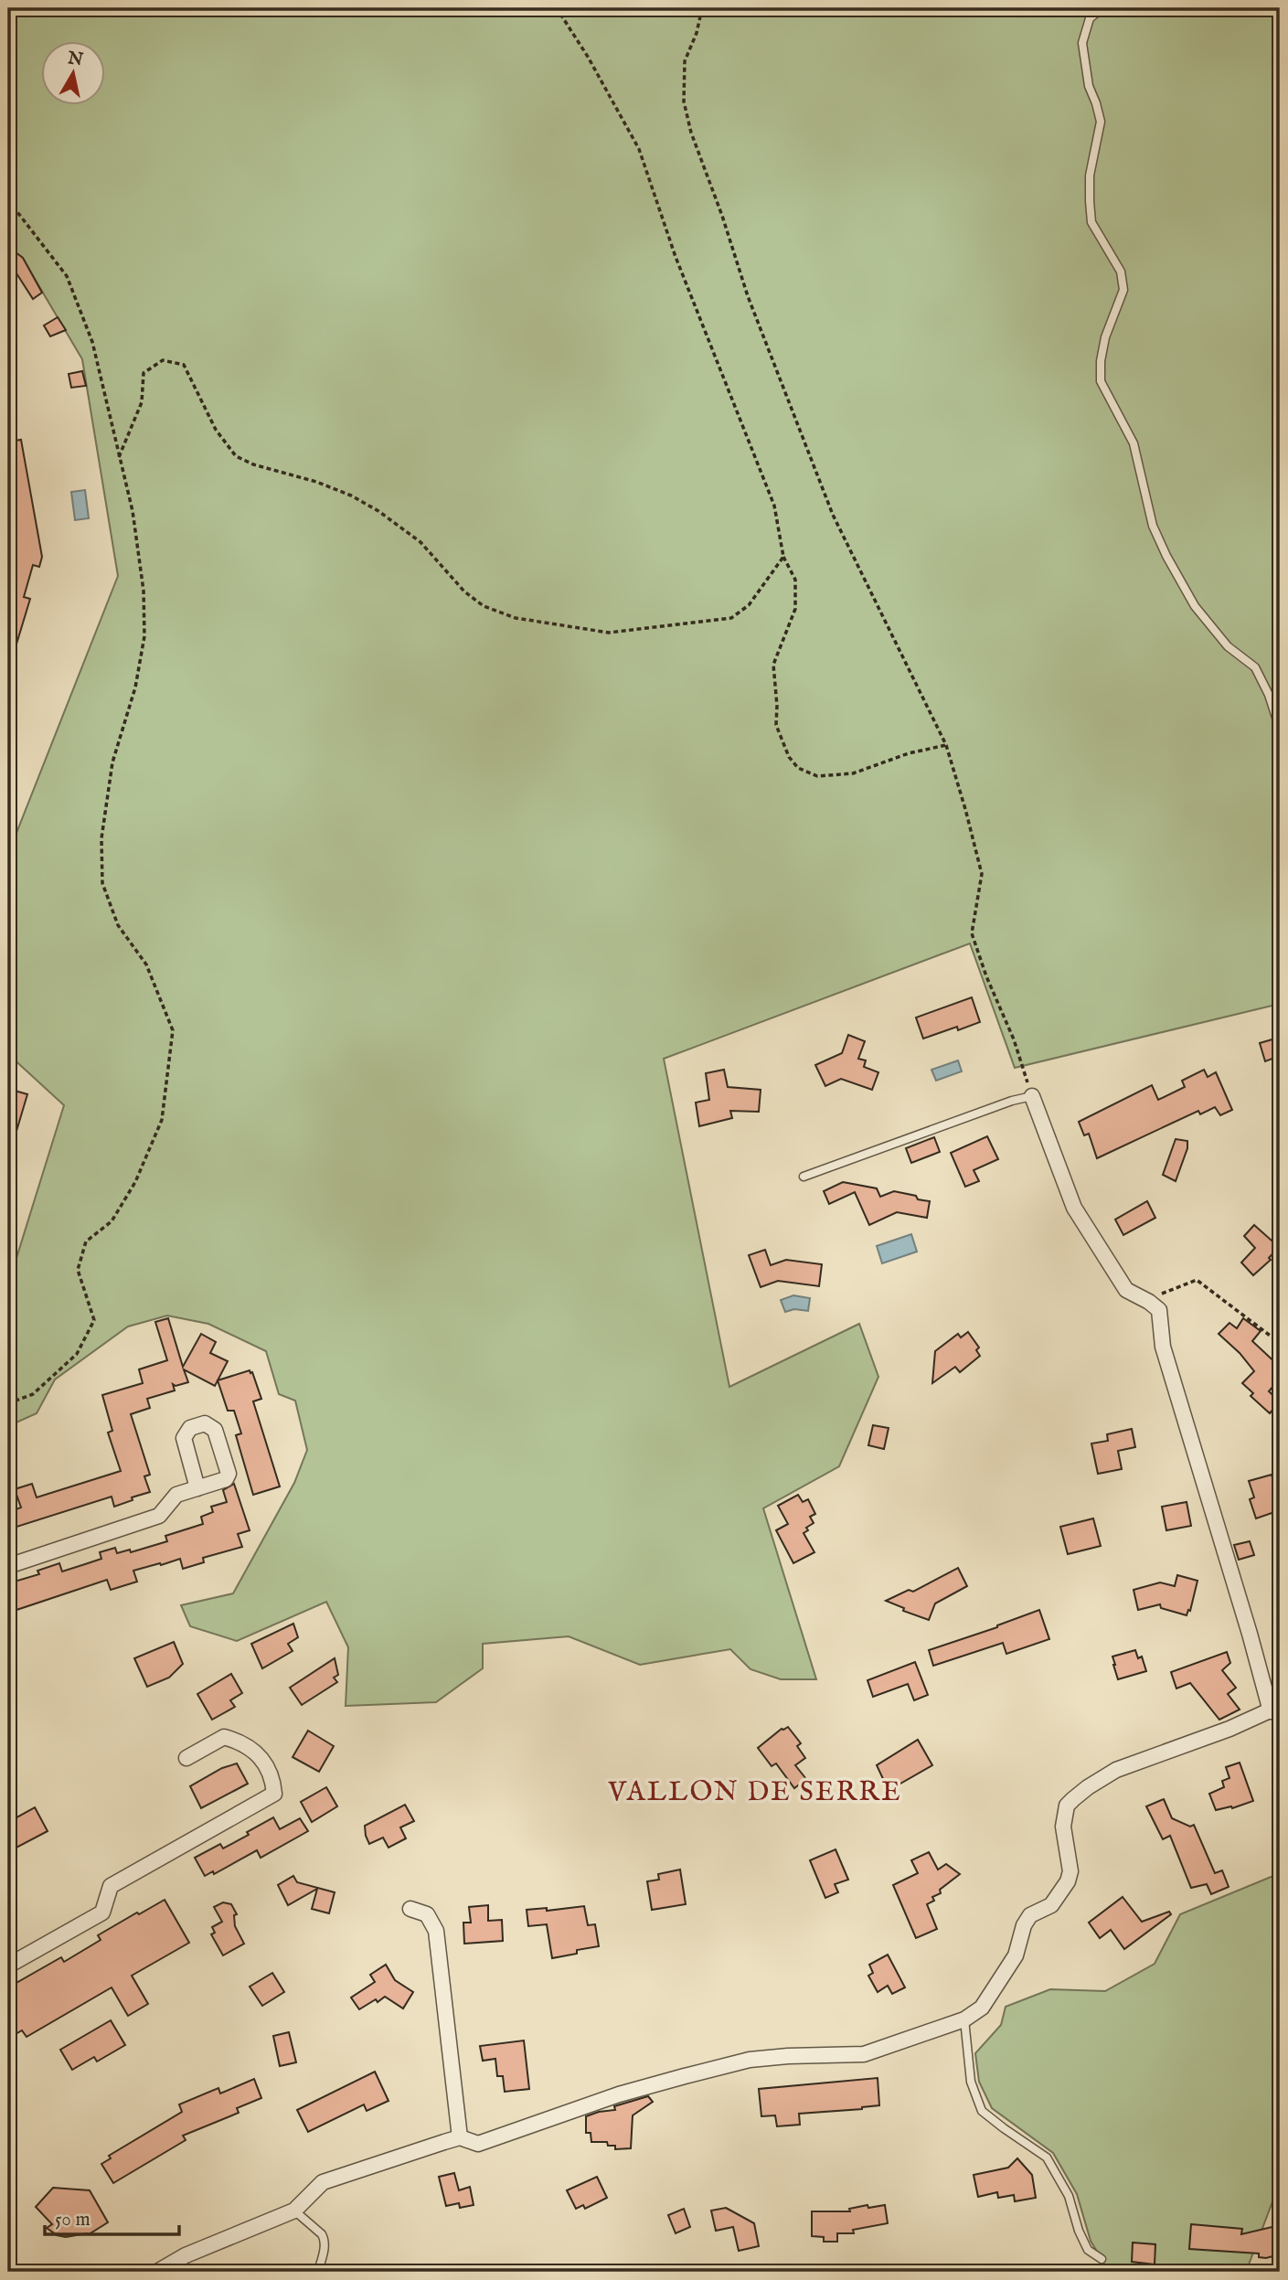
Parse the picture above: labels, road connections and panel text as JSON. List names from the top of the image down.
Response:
{
  "districts": ["VALLON DE SERRE"],
  "scale_bar": "50 m",
  "north": "top"
}
